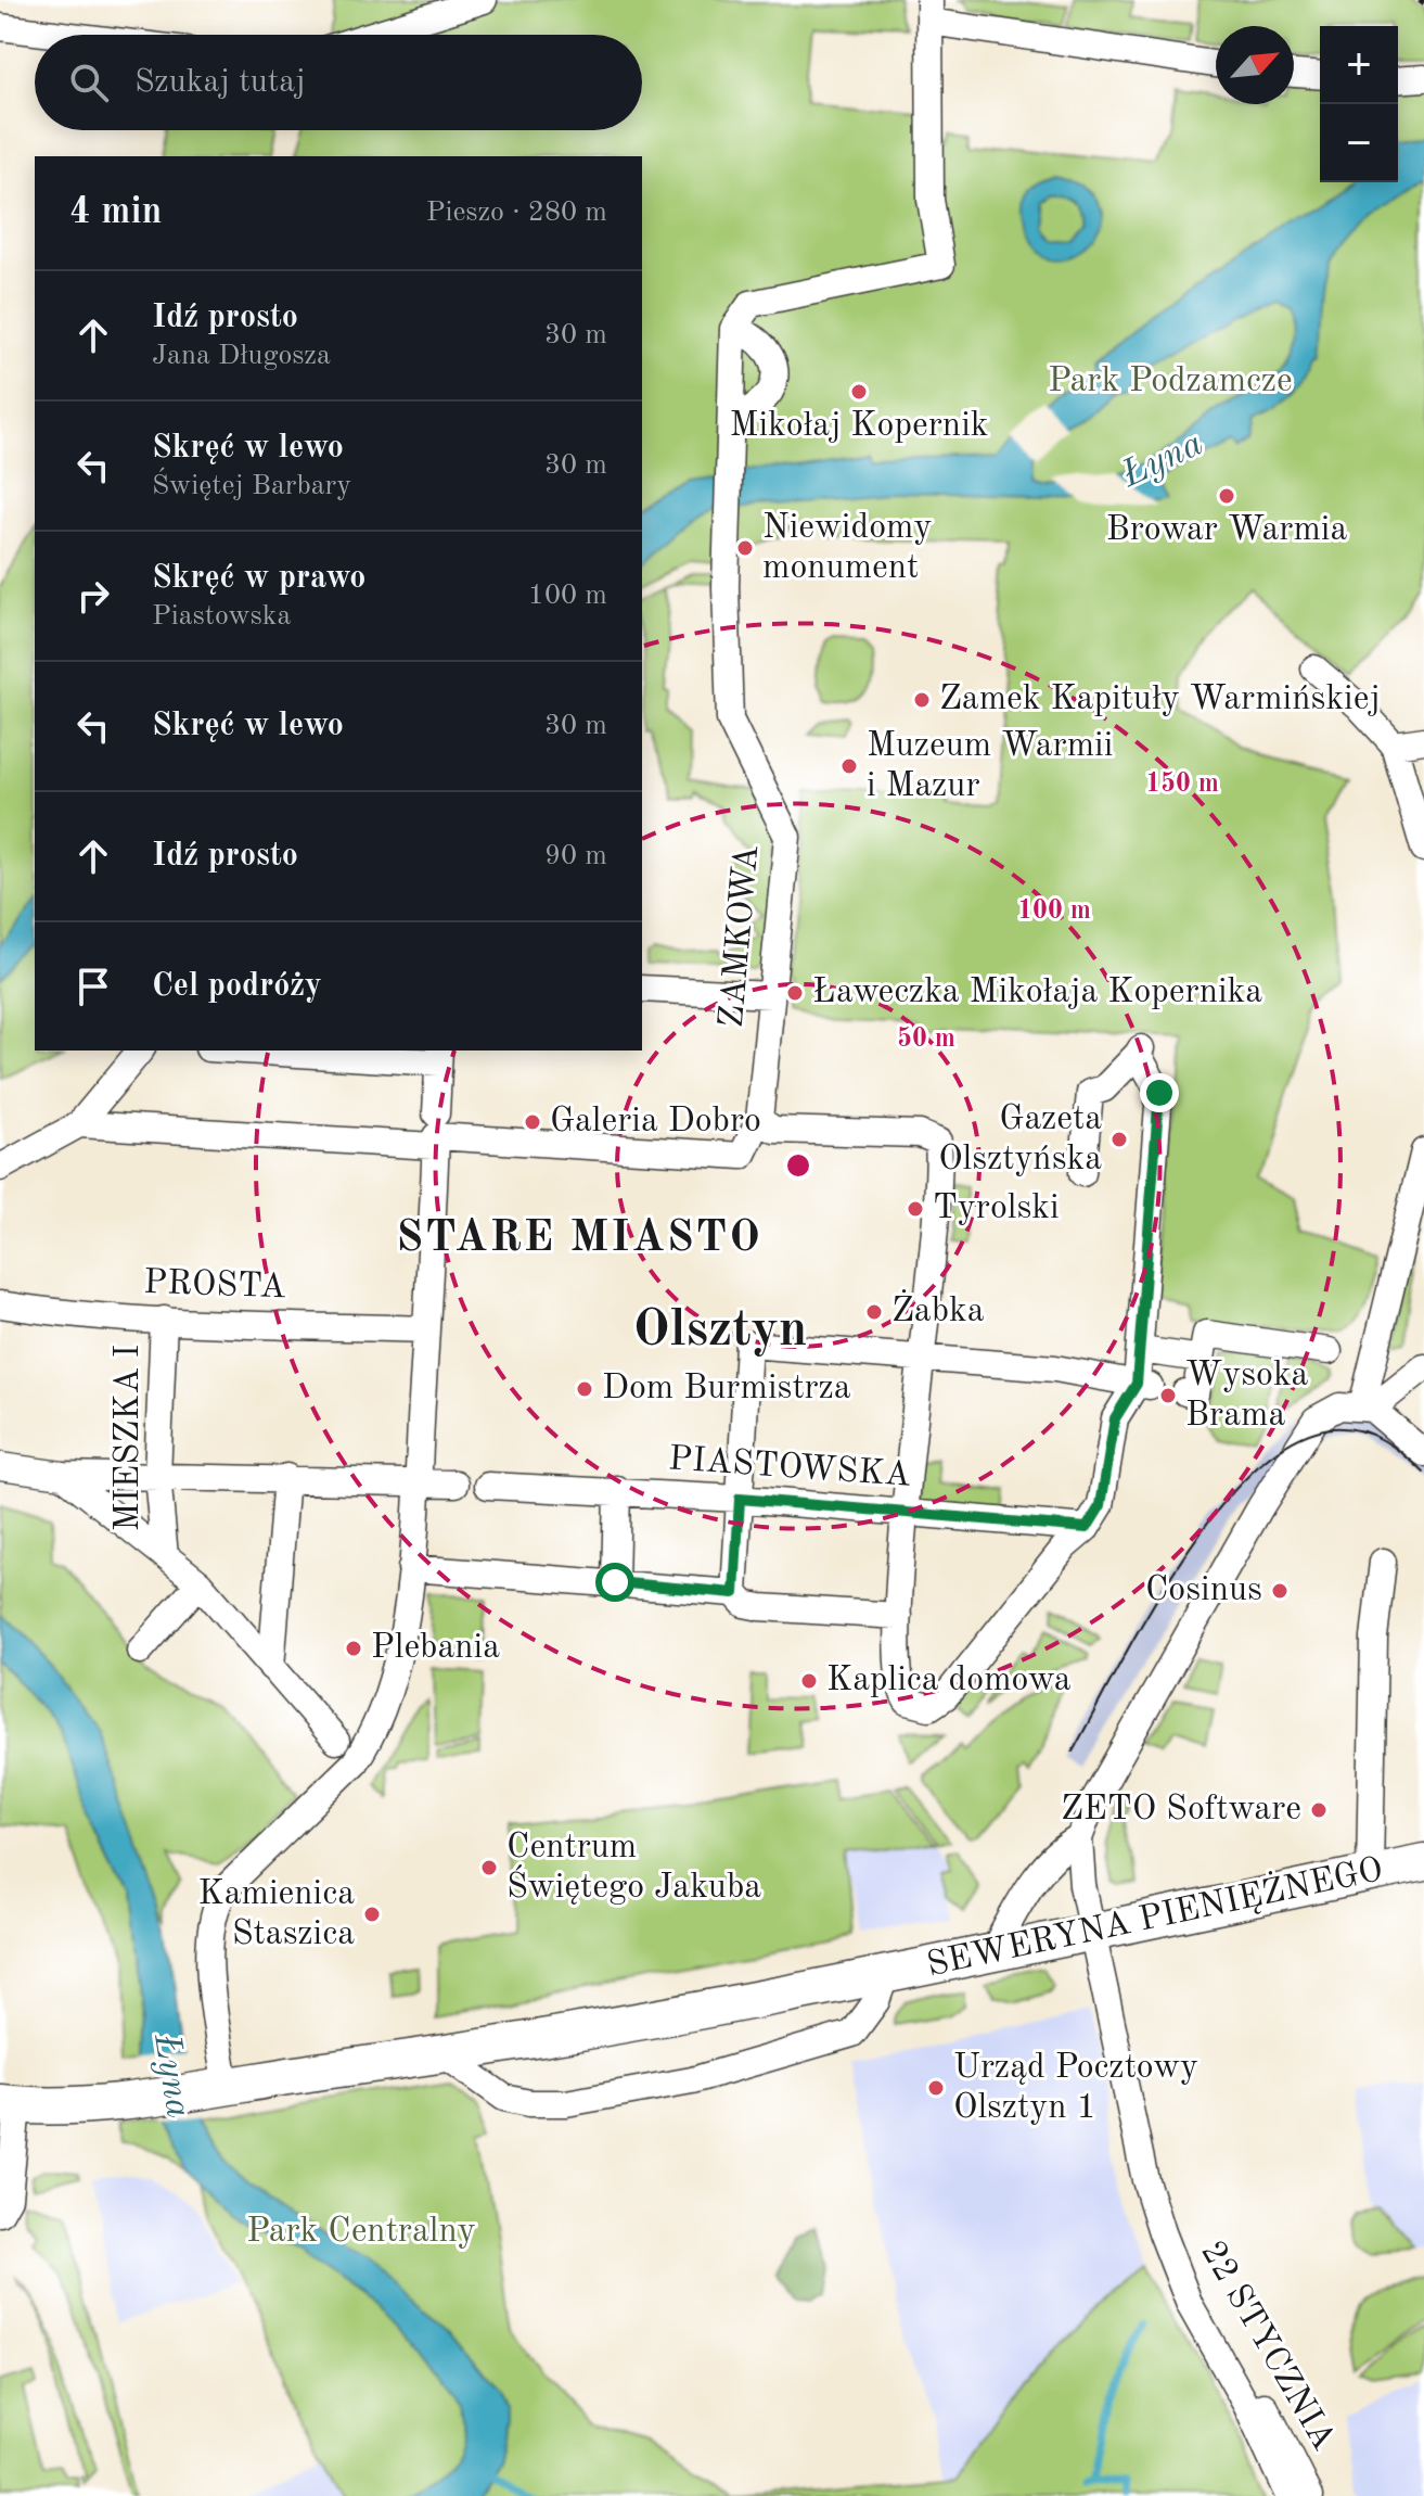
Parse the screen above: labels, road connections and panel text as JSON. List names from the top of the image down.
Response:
{
  "streets": {
    "street": [
      "ZAMKOWA",
      "PROSTA",
      "MIESZKA I",
      "PIASTOWSKA",
      "SEWERYNA PIENIĘŻNEGO",
      "22 STYCZNIA"
    ]
  },
  "crossings": [
    ["ZAMKOWA", "PROSTA"],
    ["PROSTA", "MIESZKA I"],
    ["SEWERYNA PIENIĘŻNEGO", "22 STYCZNIA"]
  ],
  "districts": ["STARE MIASTO", "Olsztyn"],
  "water": ["Łyna"],
  "parks": ["Park Podzamcze", "Park Centralny"],
  "places": [
    "Mikołaj Kopernik",
    "Browar Warmia",
    "Niewidomy monument",
    "Zamek Kapituły Warmińskiej",
    "Muzeum Warmii i Mazur",
    "Ławeczka Mikołaja Kopernika",
    "Galeria Dobro",
    "Gazeta Olsztyńska",
    "Tyrolski",
    "Żabka",
    "Dom Burmistrza",
    "Wysoka Brama",
    "Cosinus",
    "Plebania",
    "Kaplica domowa",
    "ZETO Software",
    "Centrum Świętego Jakuba",
    "Kamienica Staszica",
    "Urząd Pocztowy Olsztyn 1"
  ],
  "north": "top right",
  "page": {
    "map_buttons": ["+", "−"],
    "search": "Szukaj tutaj",
    "heading": ["4 min", "Pieszo · 280 m"],
    "list": [
      ["Idź prosto", "Jana Długosza", "30 m"],
      ["Skręć w lewo", "Świętej Barbary", "30 m"],
      ["Skręć w prawo", "Piastowska", "100 m"],
      ["Skręć w lewo", "30 m"],
      ["Idź prosto", "90 m"],
      "Cel podróży"
    ]
  },
  "rings": ["150 m", "100 m", "50 m"]
}
